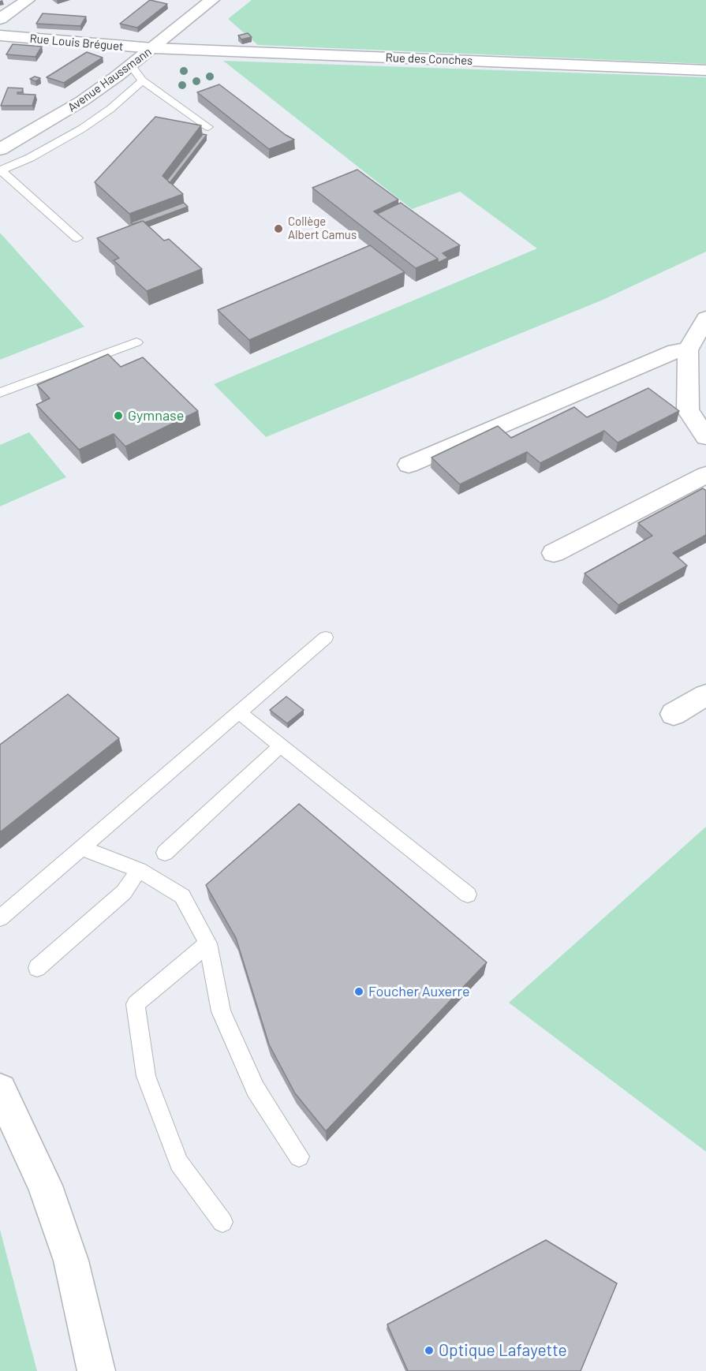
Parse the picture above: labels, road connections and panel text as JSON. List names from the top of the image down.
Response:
{
  "streets": {
    "street": ["Rue Louis Bréguet", "Rue des Conches", "Avenue Haussmann"]
  },
  "crossings": [
    ["Rue Louis Bréguet", "Rue des Conches"],
    ["Rue Louis Bréguet", "Avenue Haussmann"],
    ["Rue des Conches", "Avenue Haussmann"]
  ],
  "places": [
    "Collège Albert Camus",
    "Gymnase",
    "Foucher Auxerre",
    "Optique Lafayette"
  ]
}
